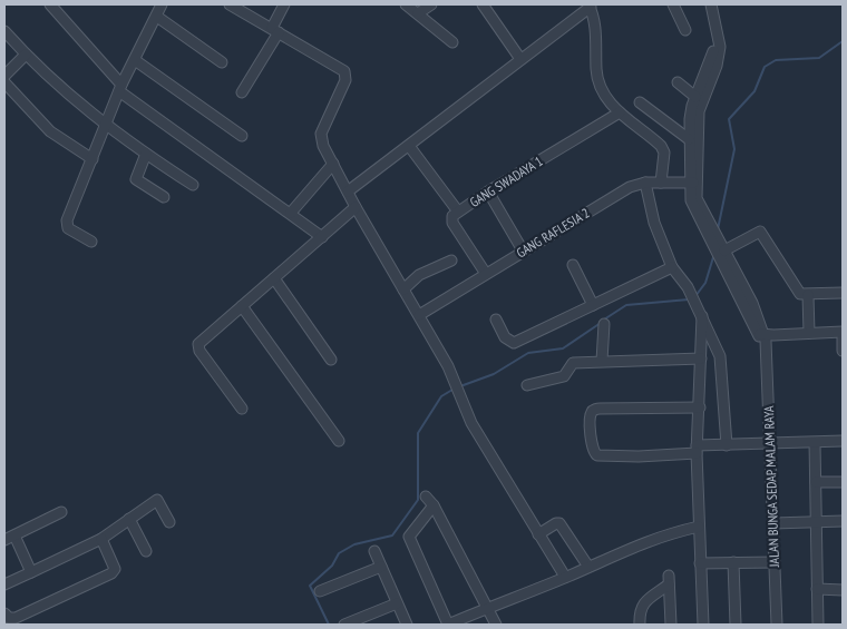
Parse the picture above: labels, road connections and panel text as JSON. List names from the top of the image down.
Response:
{
  "streets": {
    "street": ["GANG SWADAYA 1", "GANG RAFLESIA 2", "JALAN BUNGA SEDAP MALAM RAYA"]
  },
  "crossings": [
    ["GANG SWADAYA 1", "GANG RAFLESIA 2"],
    ["GANG RAFLESIA 2", "JALAN BUNGA SEDAP MALAM RAYA"]
  ]
}
